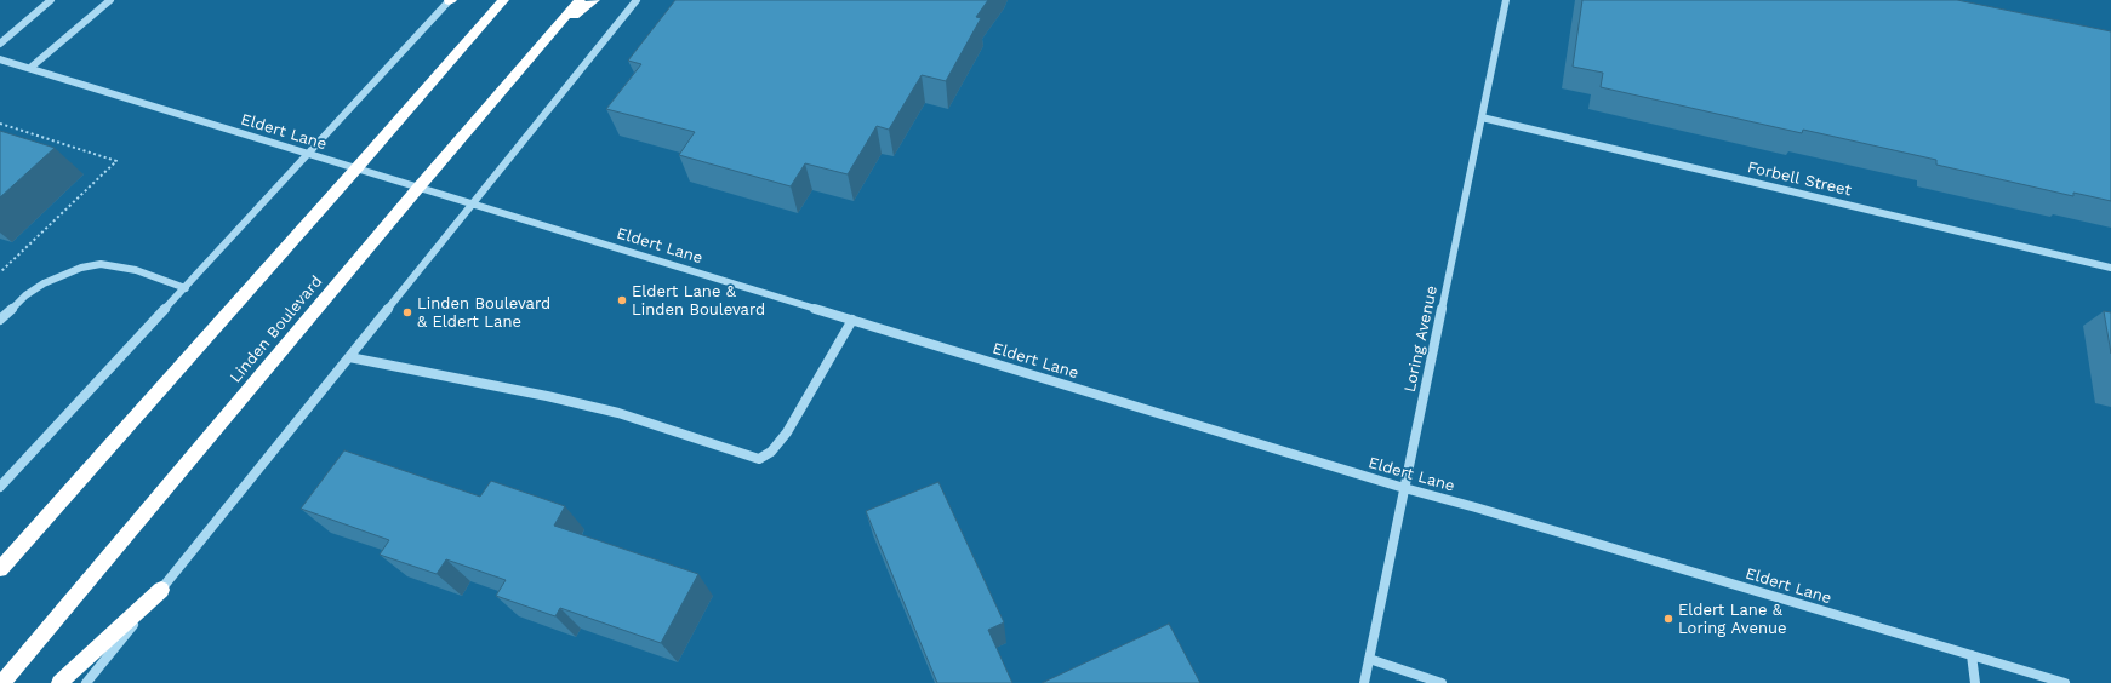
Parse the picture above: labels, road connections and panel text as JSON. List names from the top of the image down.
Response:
{
  "streets": {
    "highway": ["Linden Boulevard"],
    "street": ["Eldert Lane", "Forbell Street", "Loring Avenue"]
  },
  "crossings": [
    ["Eldert Lane", "Linden Boulevard"],
    ["Eldert Lane", "Loring Avenue"],
    ["Forbell Street", "Loring Avenue"]
  ],
  "places": ["Eldert Lane & Linden Boulevard", "Linden Boulevard & Eldert Lane", "Eldert Lane & Loring Avenue"]
}
